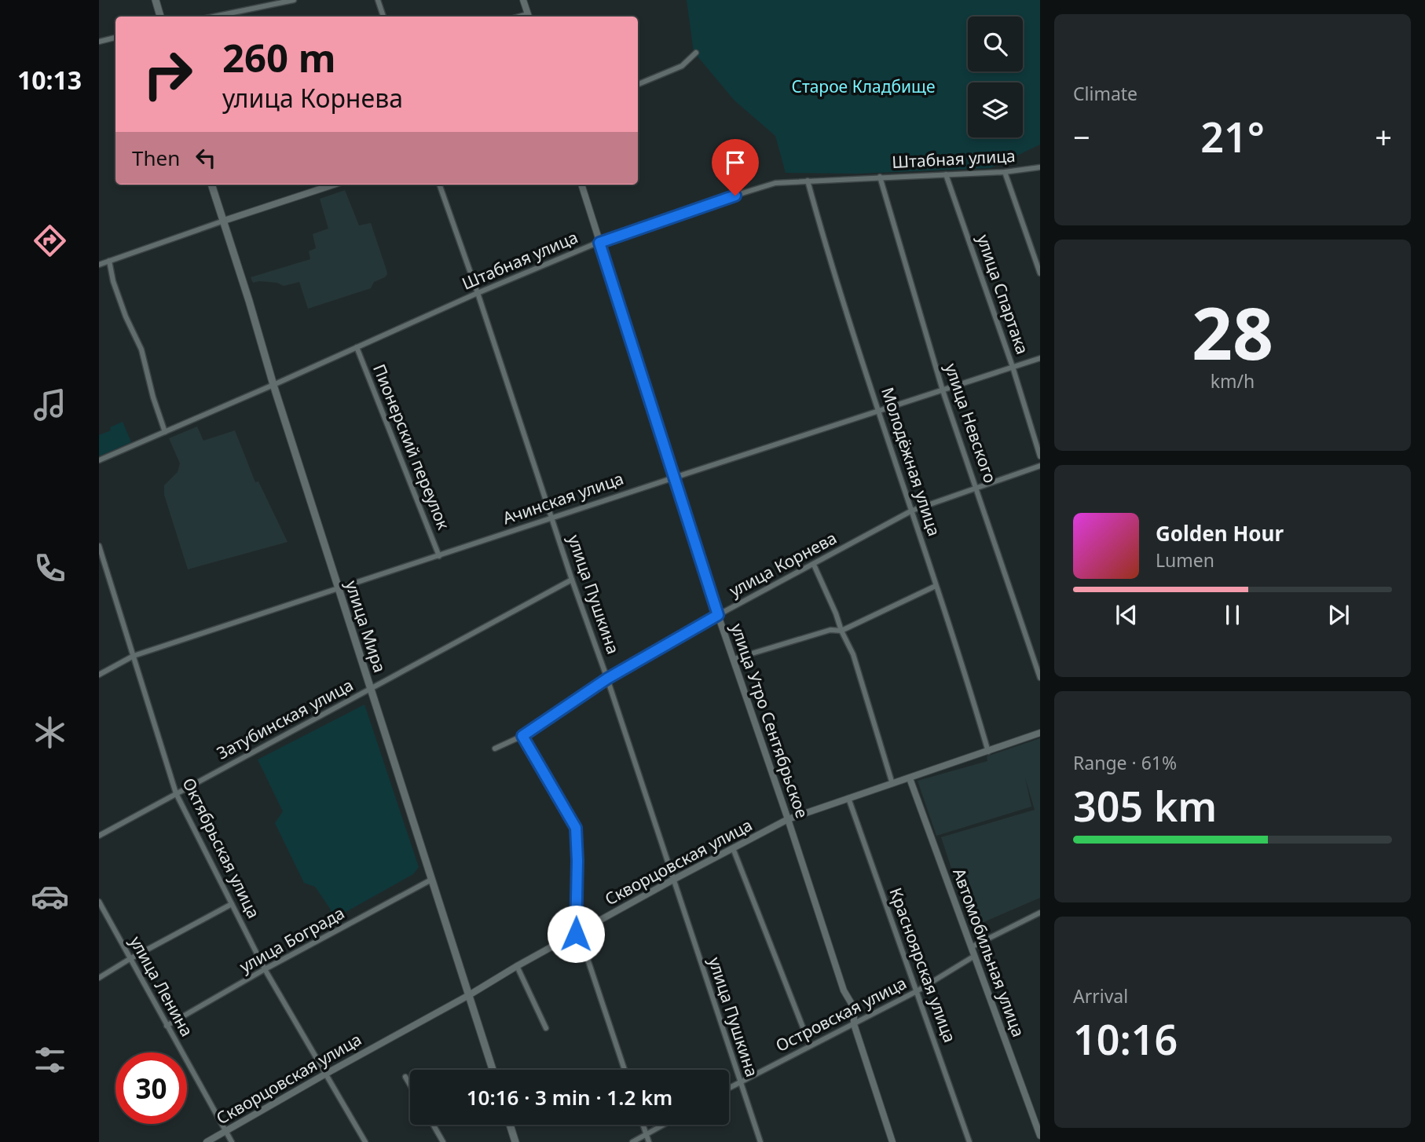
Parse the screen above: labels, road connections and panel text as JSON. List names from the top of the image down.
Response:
{
  "streets": {
    "main road": ["улица Мира"],
    "street": [
      "Штабная улица",
      "улица Спартака",
      "улица Невского",
      "Пионерский переулок",
      "Молодёжная улица",
      "Ачинская улица",
      "улица Корнева",
      "улица Пушкина",
      "Затубинская улица",
      "улица Утро Сентябрьское",
      "Октябрьская улица",
      "Скворцовская улица",
      "улица Бограда",
      "Автомобильная улица",
      "Красноярская улица",
      "улица Ленина",
      "Островская улица"
    ]
  },
  "crossings": [
    ["Штабная улица", "улица Спартака"],
    ["Штабная улица", "улица Невского"],
    ["Штабная улица", "Пионерский переулок"],
    ["Штабная улица", "Молодёжная улица"],
    ["Штабная улица", "улица Пушкина"],
    ["Штабная улица", "улица Мира"],
    ["Штабная улица", "улица Утро Сентябрьское"],
    ["улица Спартака", "Ачинская улица"],
    ["улица Невского", "Ачинская улица"],
    ["улица Невского", "улица Корнева"],
    ["Пионерский переулок", "Ачинская улица"],
    ["Молодёжная улица", "Ачинская улица"],
    ["Молодёжная улица", "улица Корнева"],
    ["Молодёжная улица", "Скворцовская улица"],
    ["Ачинская улица", "улица Пушкина"],
    ["Ачинская улица", "улица Мира"],
    ["Ачинская улица", "улица Утро Сентябрьское"],
    ["Ачинская улица", "Октябрьская улица"],
    ["улица Корнева", "улица Пушкина"],
    ["улица Корнева", "улица Утро Сентябрьское"],
    ["улица Пушкина", "Затубинская улица"],
    ["улица Пушкина", "Скворцовская улица"],
    ["улица Пушкина", "Островская улица"],
    ["улица Мира", "Затубинская улица"],
    ["улица Мира", "Скворцовская улица"],
    ["улица Мира", "улица Бограда"],
    ["Затубинская улица", "Октябрьская улица"],
    ["улица Утро Сентябрьское", "Скворцовская улица"],
    ["улица Утро Сентябрьское", "Островская улица"],
    ["Октябрьская улица", "Скворцовская улица"],
    ["Октябрьская улица", "улица Бограда"],
    ["Скворцовская улица", "Автомобильная улица"],
    ["Скворцовская улица", "Красноярская улица"],
    ["Скворцовская улица", "улица Ленина"],
    ["улица Бограда", "улица Ленина"],
    ["Автомобильная улица", "Островская улица"],
    ["Красноярская улица", "Островская улица"]
  ],
  "parks": ["Старое Кладбище"],
  "page": {
    "tabs": "10:13",
    "tile": [
      "Climate",
      ["28", "km/h"],
      ["Range · 61%", "305 km"],
      ["Arrival", "10:16"]
    ],
    "turn": ["260 m", "улица Корнева"],
    "heat": ["−", "21°", "+"],
    "then": "Then",
    "song": ["Golden Hour", "Lumen"],
    "limit": "30",
    "trip": "10:16 · 3 min · 1.2 km"
  }
}
